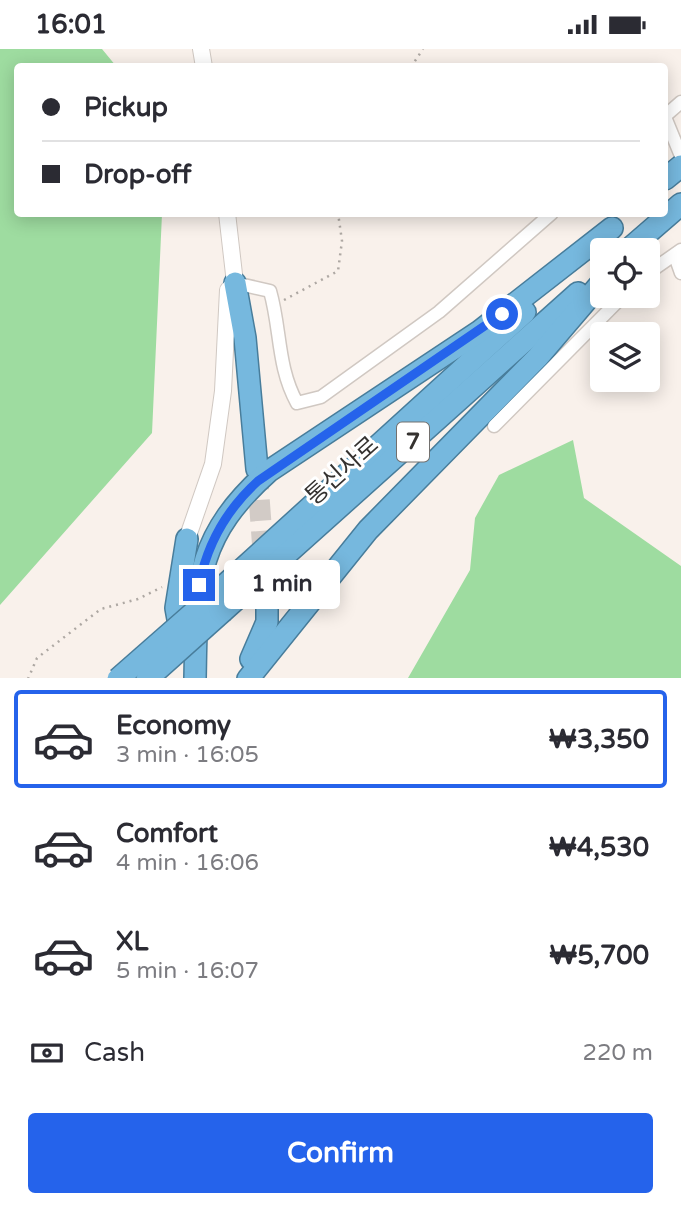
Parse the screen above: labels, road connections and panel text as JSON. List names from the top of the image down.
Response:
{
  "streets": {
    "highway": ["7", "통신사로"]
  },
  "page": {
    "status": "16:01",
    "banner": ["Pickup", "Drop-off"],
    "bubble": "1 min",
    "list": [
      {
        "name": "Economy",
        "note": "3 min · 16:05",
        "value": "₩3,350"
      },
      {
        "name": "Comfort",
        "note": "4 min · 16:06",
        "value": "₩4,530"
      },
      {
        "name": "XL",
        "note": "5 min · 16:07",
        "value": "₩5,700"
      }
    ],
    "pay": ["Cash", "220 m"],
    "buttons": "Confirm"
  }
}
